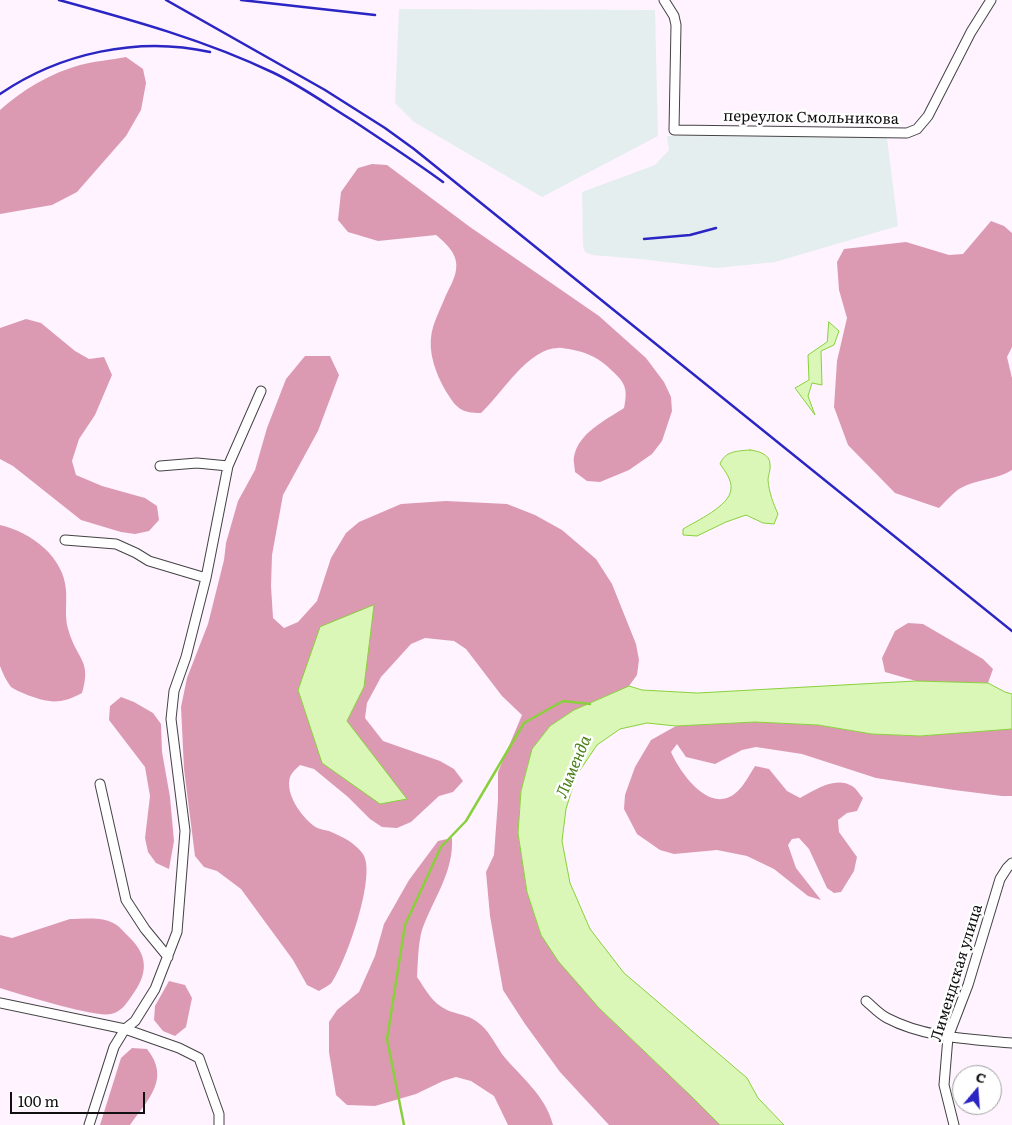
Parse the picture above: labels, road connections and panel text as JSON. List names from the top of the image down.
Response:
{
  "streets": {
    "street": ["переулок Смольникова", "Лимендская улица"]
  },
  "water": ["Лименда"],
  "scale_bar": "100 m",
  "north": "top"
}
